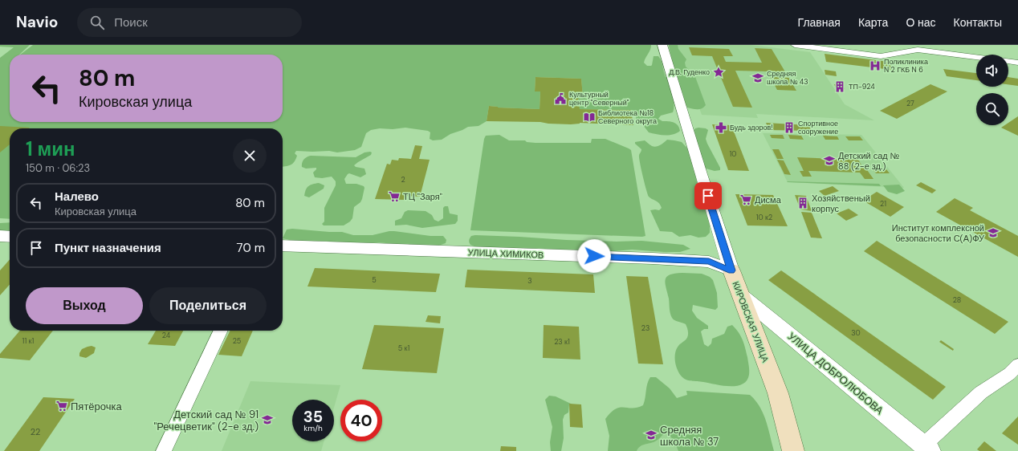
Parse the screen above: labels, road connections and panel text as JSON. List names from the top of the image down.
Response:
{
  "streets": {
    "main road": ["КИРОВСКАЯ УЛИЦА"],
    "street": ["УЛИЦА ХИМИКОВ", "УЛИЦА ДОБРОЛЮБОВА"]
  },
  "crossings": [
    ["УЛИЦА ХИМИКОВ", "КИРОВСКАЯ УЛИЦА"],
    ["КИРОВСКАЯ УЛИЦА", "УЛИЦА ДОБРОЛЮБОВА"]
  ],
  "places": {
    "hospital": ["Поликлиника N 2 ГКБ N 6"],
    "place": ["Д.В. Гуденко"],
    "school or university": [
      "Средняя школа № 43",
      "Детский сад № 88 (2-е зд.)",
      "Институт комплексной безопасности С(А)ФУ",
      "Детский сад № 91 \"Речецветик\" (2-е зд.)",
      "Средняя школа № 37"
    ],
    "building": ["ТП-924", "Спортивное сооружение", "Хозяйственый корпус"],
    "public building": ["Культурный центр \"Северный\""],
    "library": ["Библиотека №18 Северного округа"],
    "pharmacy": ["Будь здоров!"],
    "supermarket": ["ТЦ \"Заря\"", "Дисма", "Пятёрочка"]
  },
  "house_numbers": [
    "27",
    "10",
    "2",
    "21",
    "10 к2",
    "5",
    "3",
    "28",
    "23",
    "30",
    "24",
    "11 к1",
    "25",
    "23 к1",
    "5 к1",
    "22"
  ],
  "page": {
    "header": "Navio",
    "search": "Поиск",
    "nav": [
      "Главная",
      "Карта",
      "О нас",
      "Контакты"
    ],
    "turn": ["80 m", "Кировская улица"],
    "heading": ["1 мин", "150 m · 06:23"],
    "list": [
      {
        "name": "Налево",
        "note": "Кировская улица",
        "value": "80 m"
      },
      {
        "name": "Пункт назначения",
        "value": "70 m"
      }
    ],
    "buttons": ["Выход", "Поделиться"],
    "speed": "35 km/h",
    "limit": "40"
  }
}
